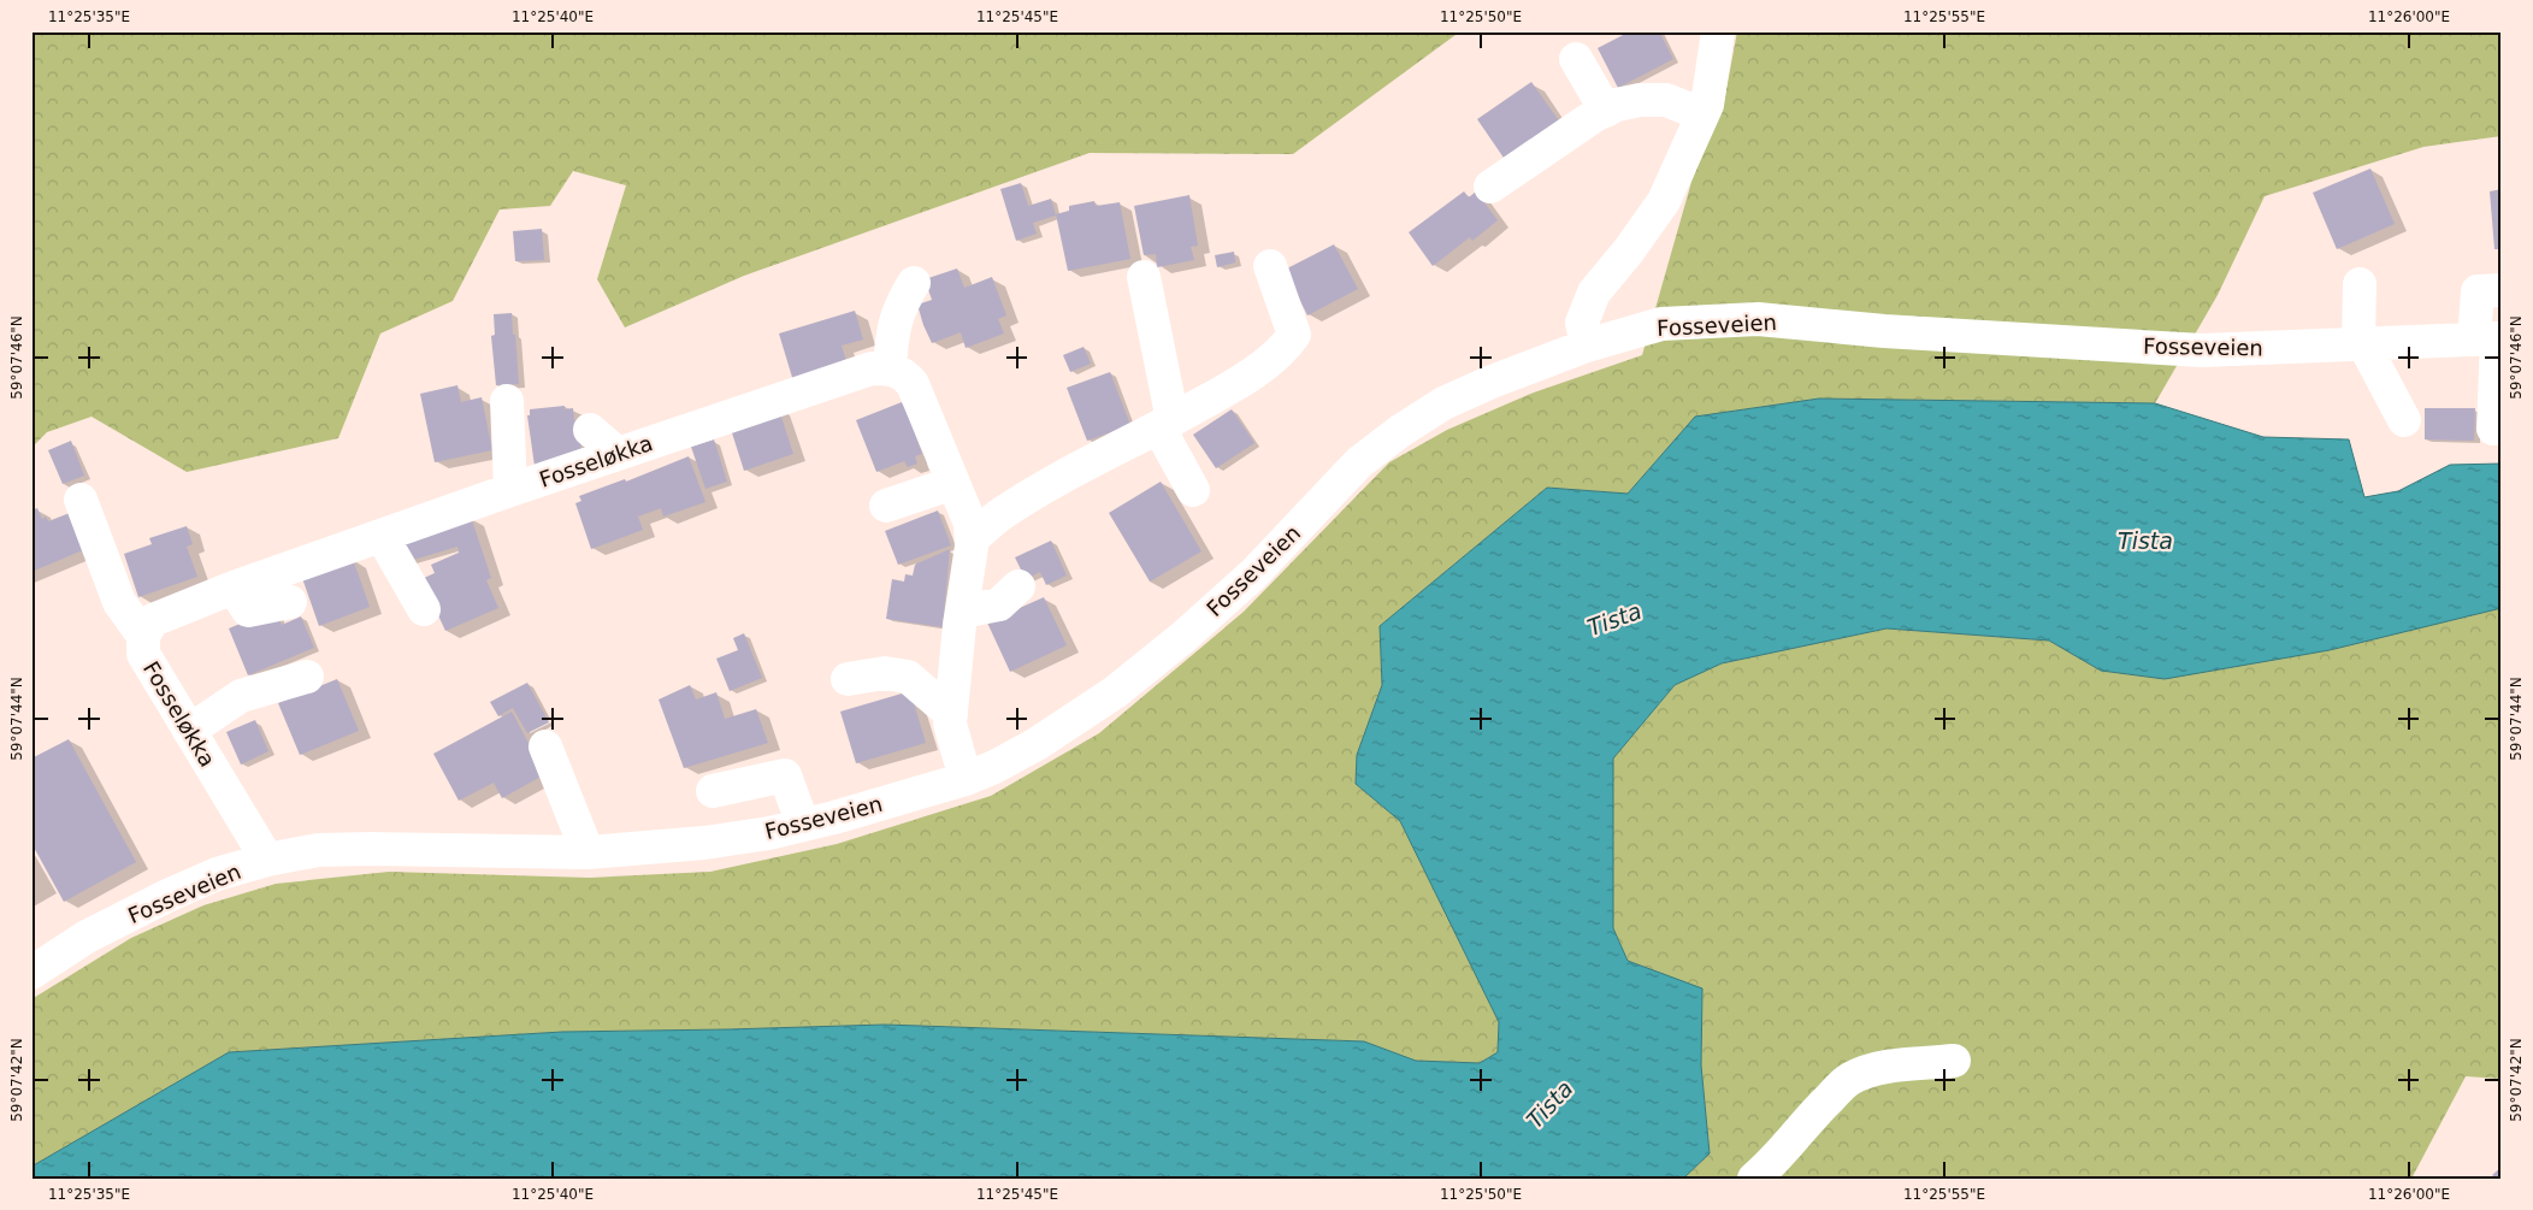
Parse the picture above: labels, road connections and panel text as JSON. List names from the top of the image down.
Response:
{
  "streets": {
    "street": ["Fosseveien", "Fosseløkka"]
  },
  "crossings": [
    ["Fosseveien", "Fosseløkka"]
  ],
  "water": ["Tista"],
  "coordinates": [
    "11°25'35\"E",
    "11°25'40\"E",
    "11°25'45\"E",
    "11°25'50\"E",
    "11°25'55\"E",
    "11°26'00\"E",
    "59°07'46\"N",
    "59°07'44\"N",
    "59°07'42\"N"
  ]
}
